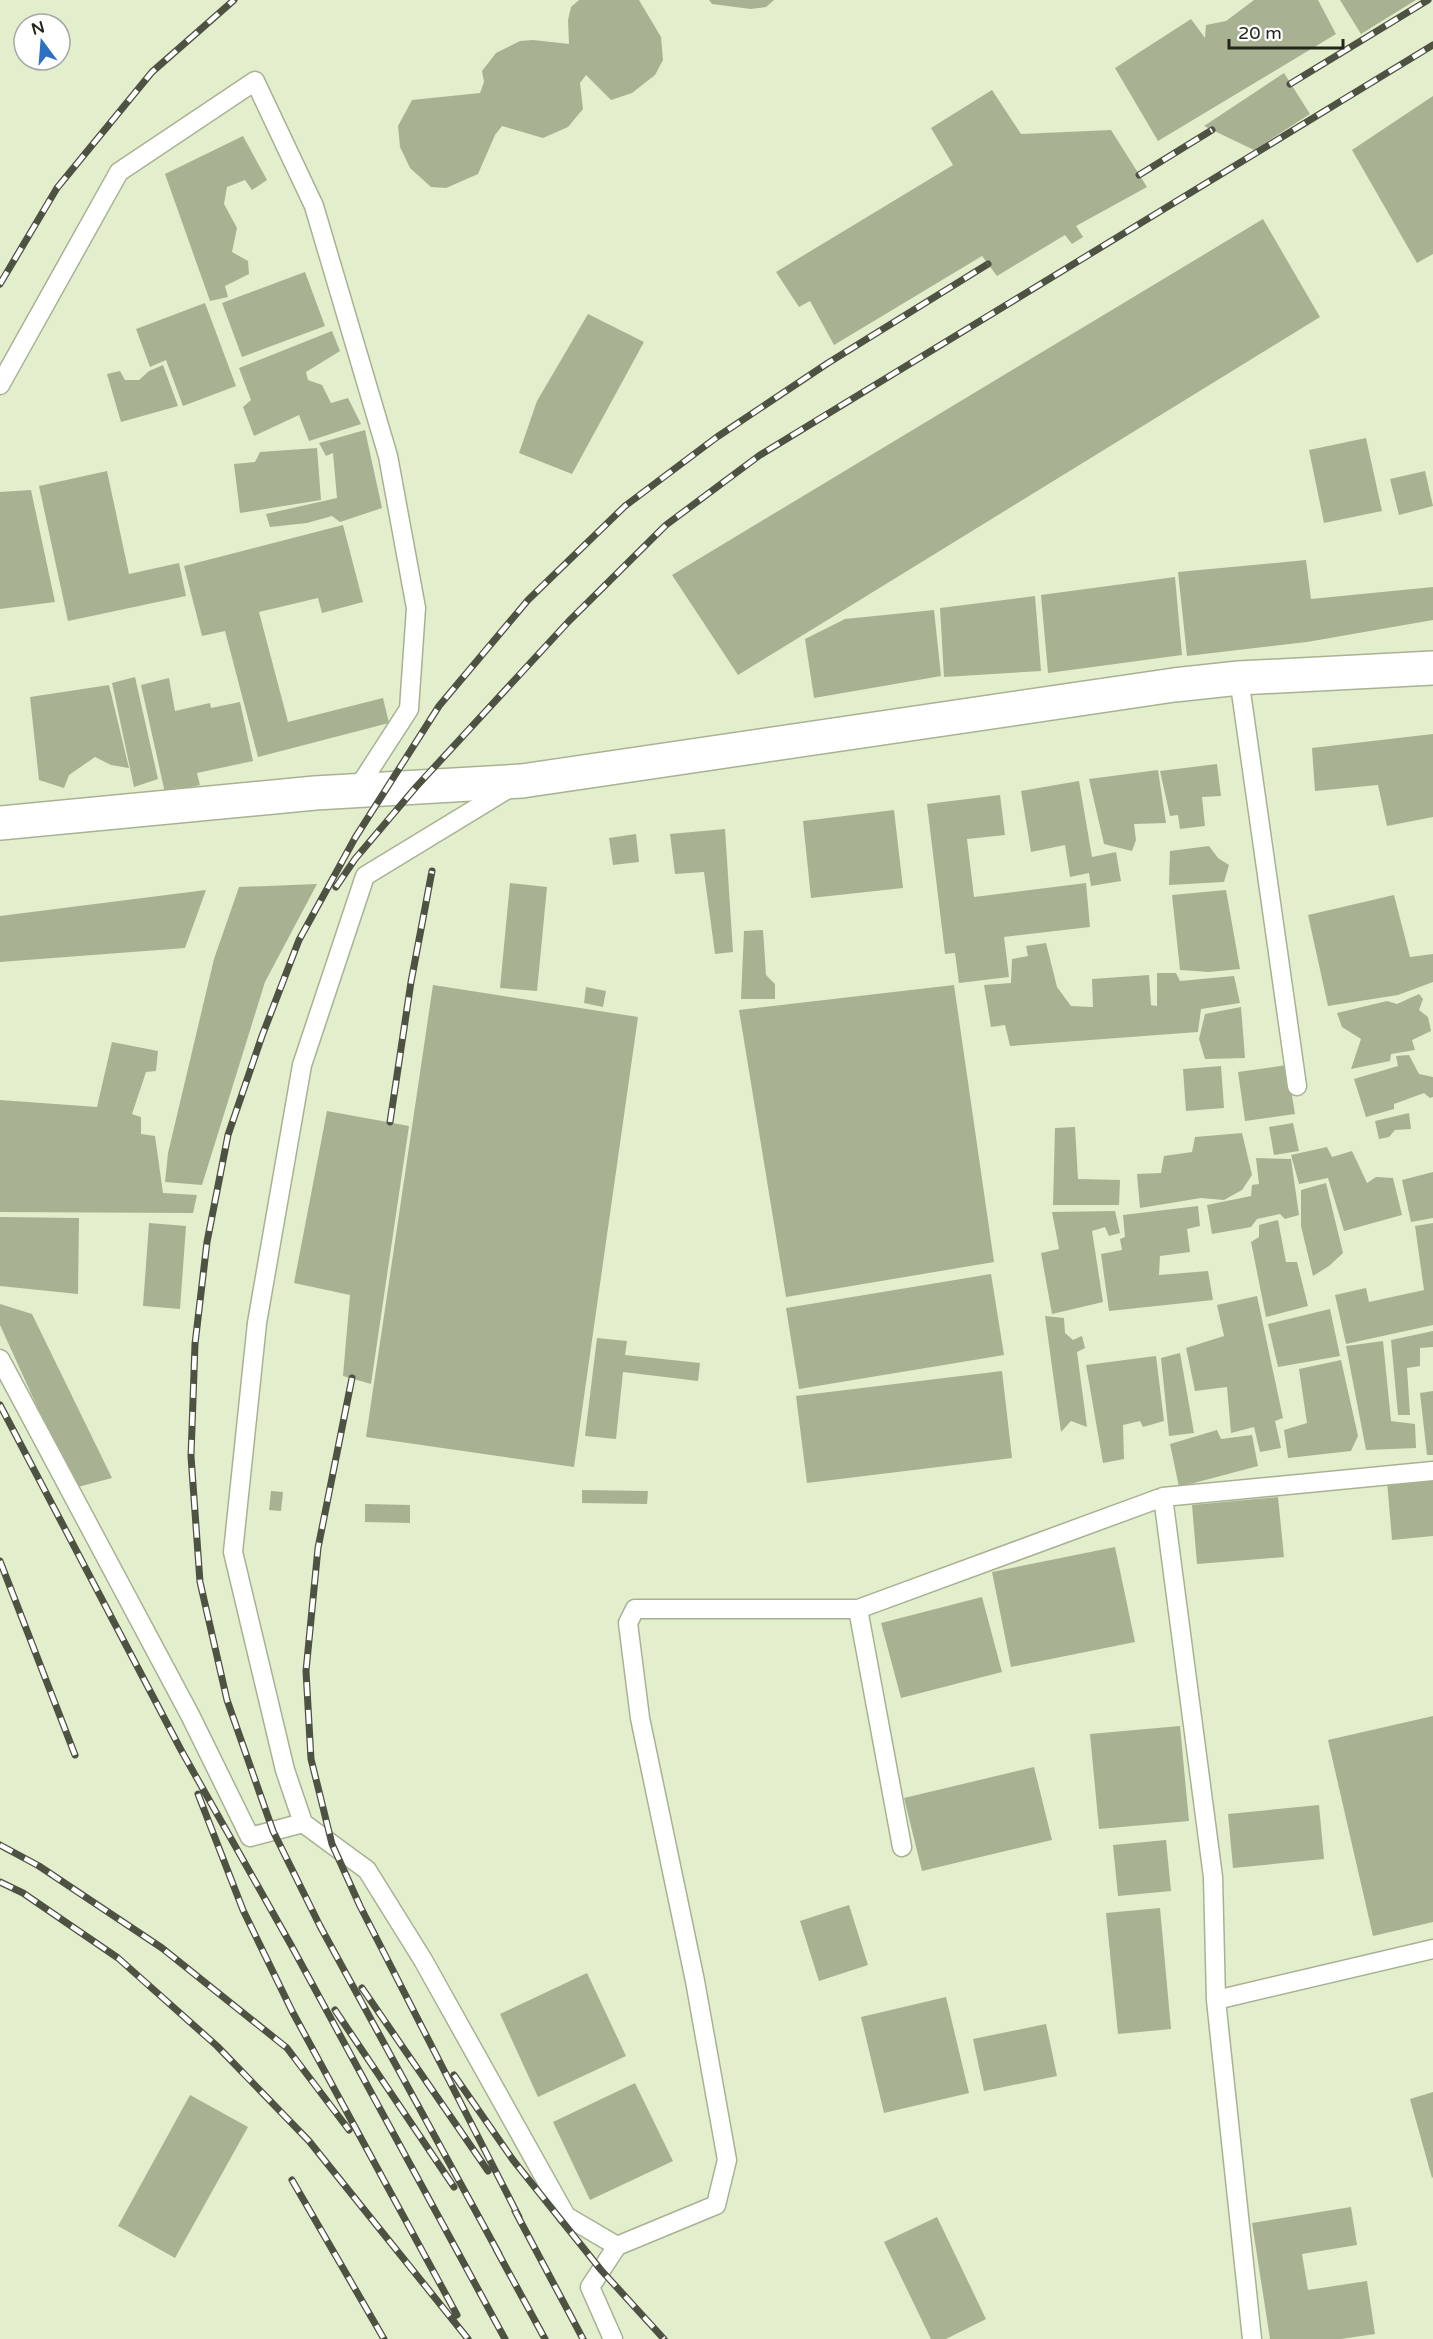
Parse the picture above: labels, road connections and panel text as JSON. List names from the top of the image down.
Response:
{
  "scale_bar": "20 m",
  "north": "top"
}
